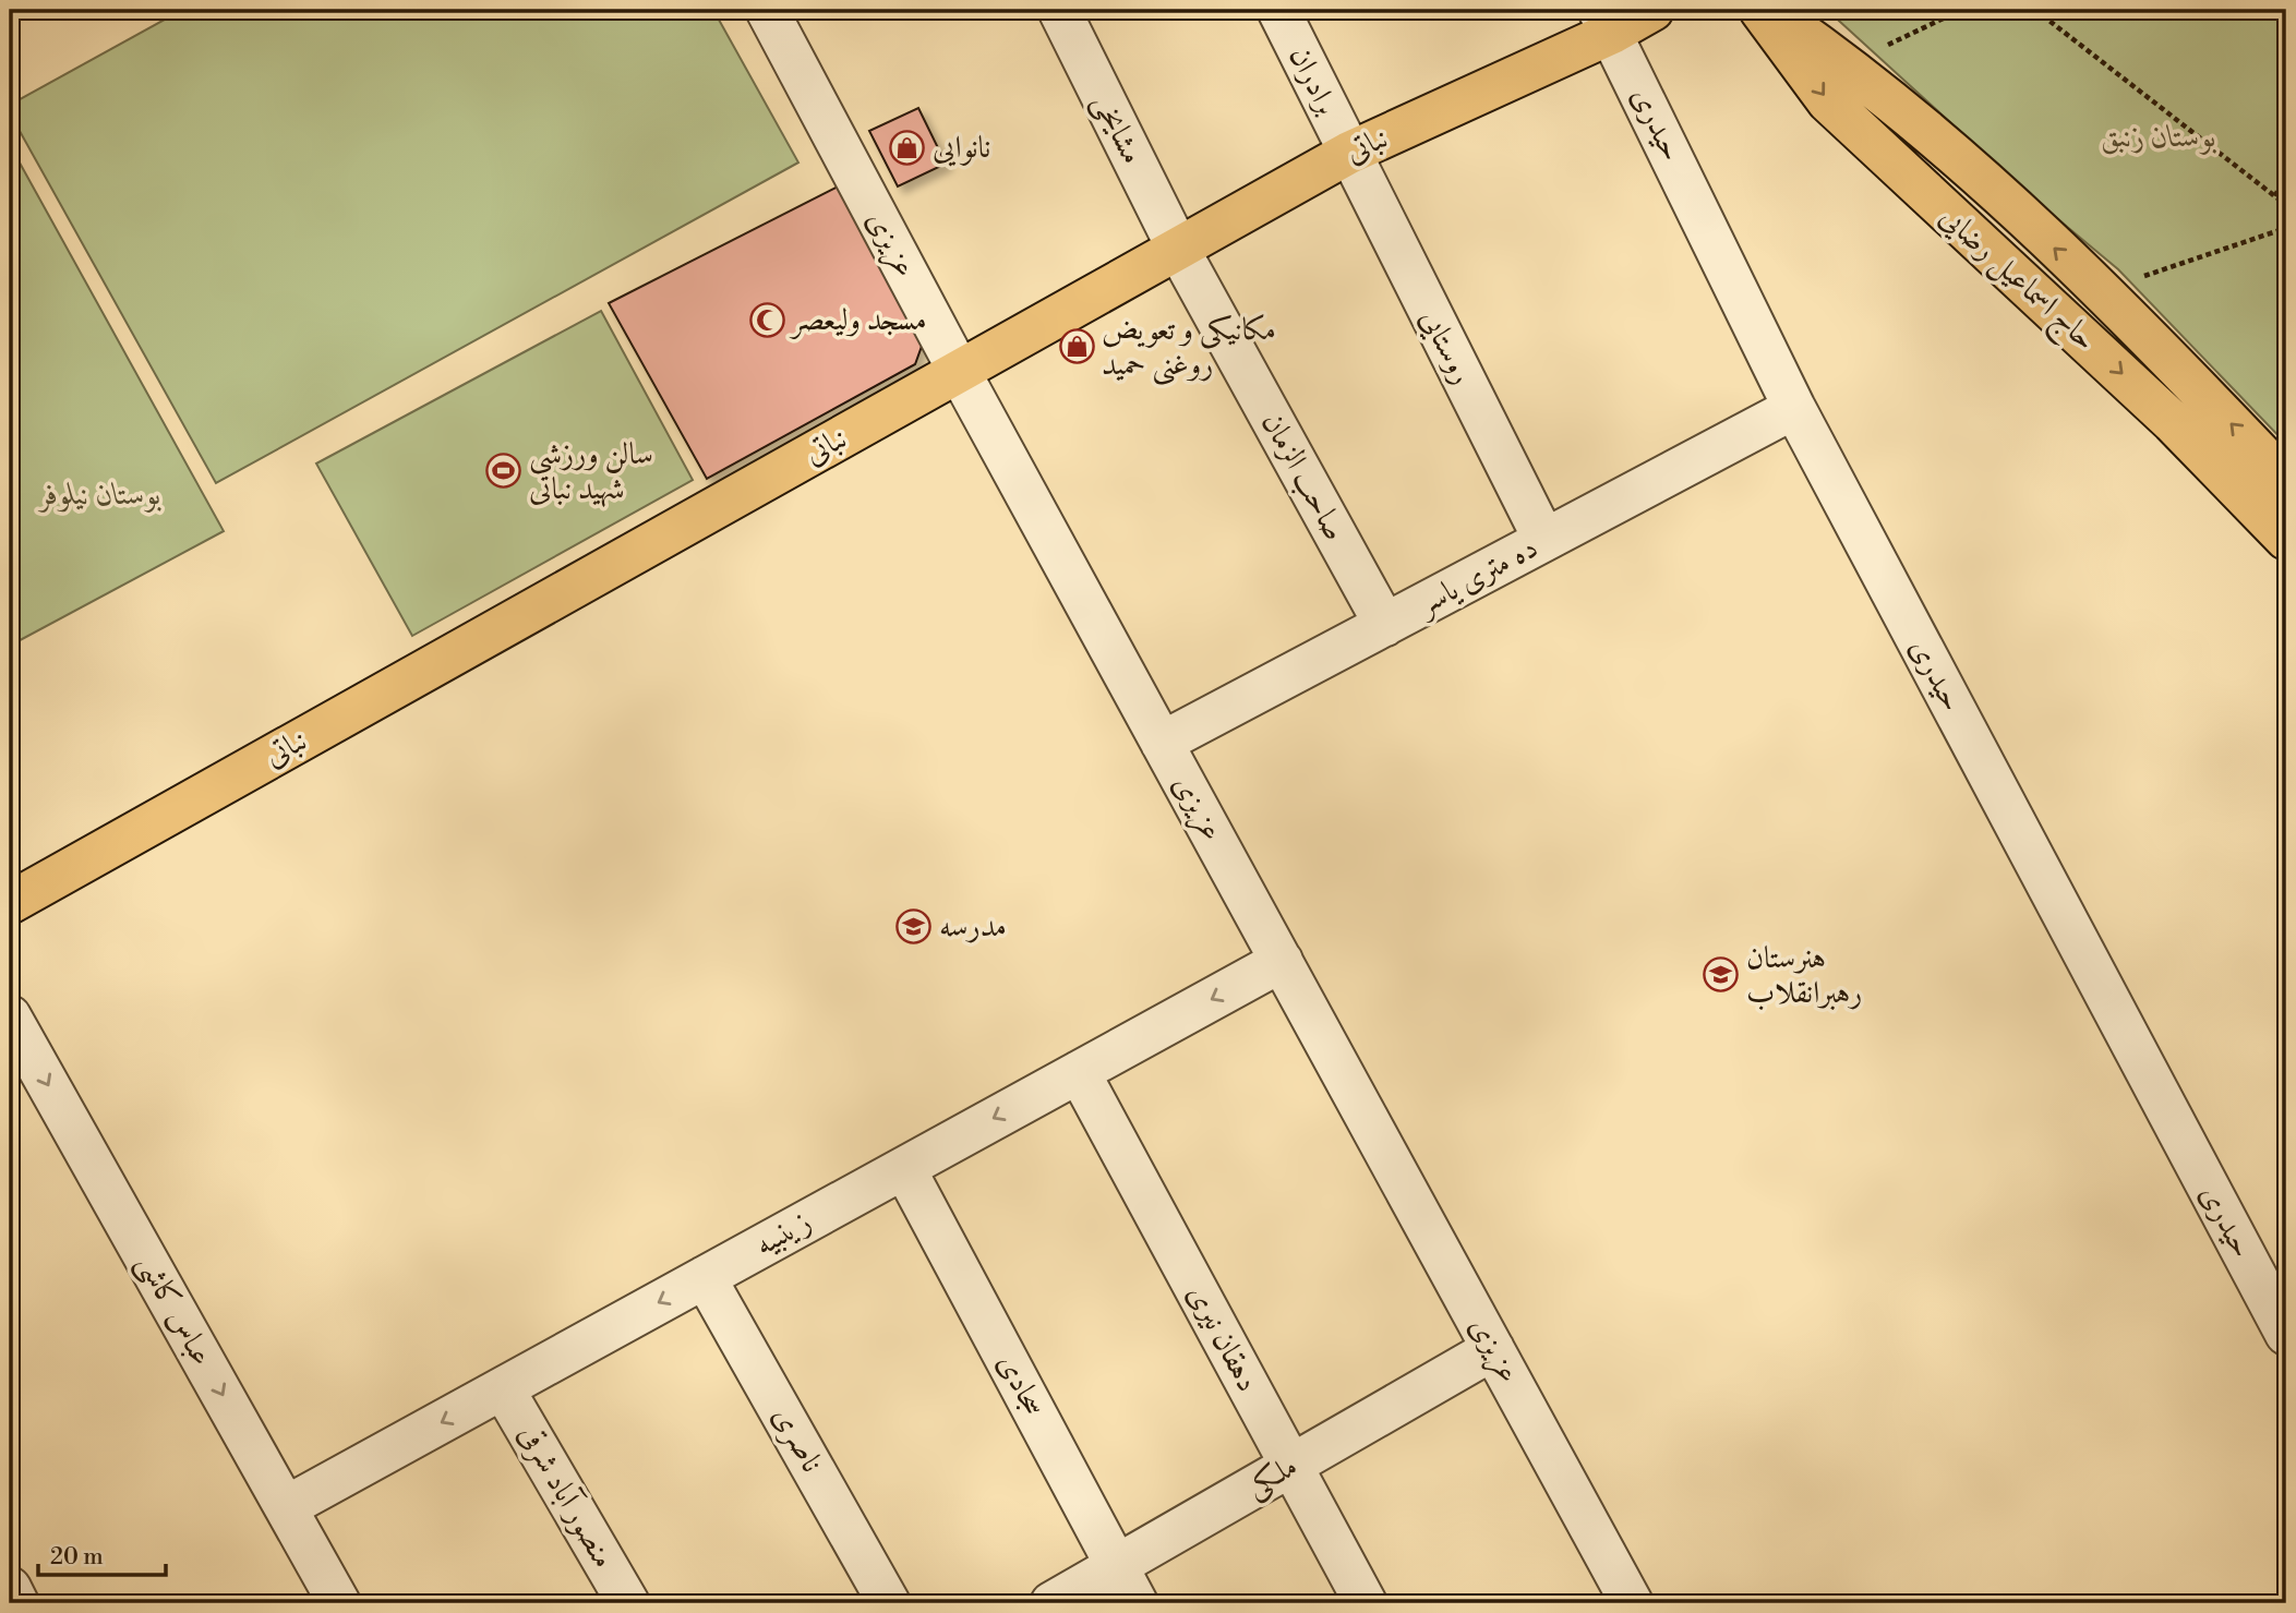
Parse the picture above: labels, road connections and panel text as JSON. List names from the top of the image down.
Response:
{
  "streets": {
    "main road": ["نباتی", "حاج اسماعیل رضایی"],
    "street": [
      "برادران",
      "حیدری",
      "مشایخی",
      "عزیزی",
      "روستایی",
      "صاحب الزمان",
      "ده متری یاسر",
      "زینبیه",
      "عباس کاشی",
      "دهقان نیری",
      "سجادی",
      "ناصری",
      "ملکی",
      "منصور آباد شرقی"
    ]
  },
  "crossings": [
    ["برادران", "نباتی"],
    ["برادران", "روستایی"],
    ["حیدری", "نباتی"],
    ["حیدری", "ده متری یاسر"],
    ["مشایخی", "نباتی"],
    ["مشایخی", "صاحب الزمان"],
    ["نباتی", "عزیزی"],
    ["نباتی", "روستایی"],
    ["نباتی", "صاحب الزمان"],
    ["عزیزی", "ده متری یاسر"],
    ["عزیزی", "زینبیه"],
    ["عزیزی", "ملکی"],
    ["روستایی", "ده متری یاسر"],
    ["صاحب الزمان", "ده متری یاسر"],
    ["زینبیه", "عباس کاشی"],
    ["زینبیه", "دهقان نیری"],
    ["زینبیه", "سجادی"],
    ["زینبیه", "ناصری"],
    ["زینبیه", "منصور آباد شرقی"],
    ["دهقان نیری", "ملکی"],
    ["سجادی", "ملکی"]
  ],
  "one_way": ["زینبیه", "عباس کاشی"],
  "parks": ["بوستان زنبق", "بوستان نیلوفر"],
  "places": {
    "shop": ["نانوایی", "مکانیکی و تعویض روغنی حمید"],
    "mosque": ["مسجد ولیعصر"],
    "sports": ["سالن ورزشی شهید نباتی"],
    "school or university": ["مدرسه", "هنرستان رهبرانقلاب"]
  },
  "scale_bar": "20 m"
}
